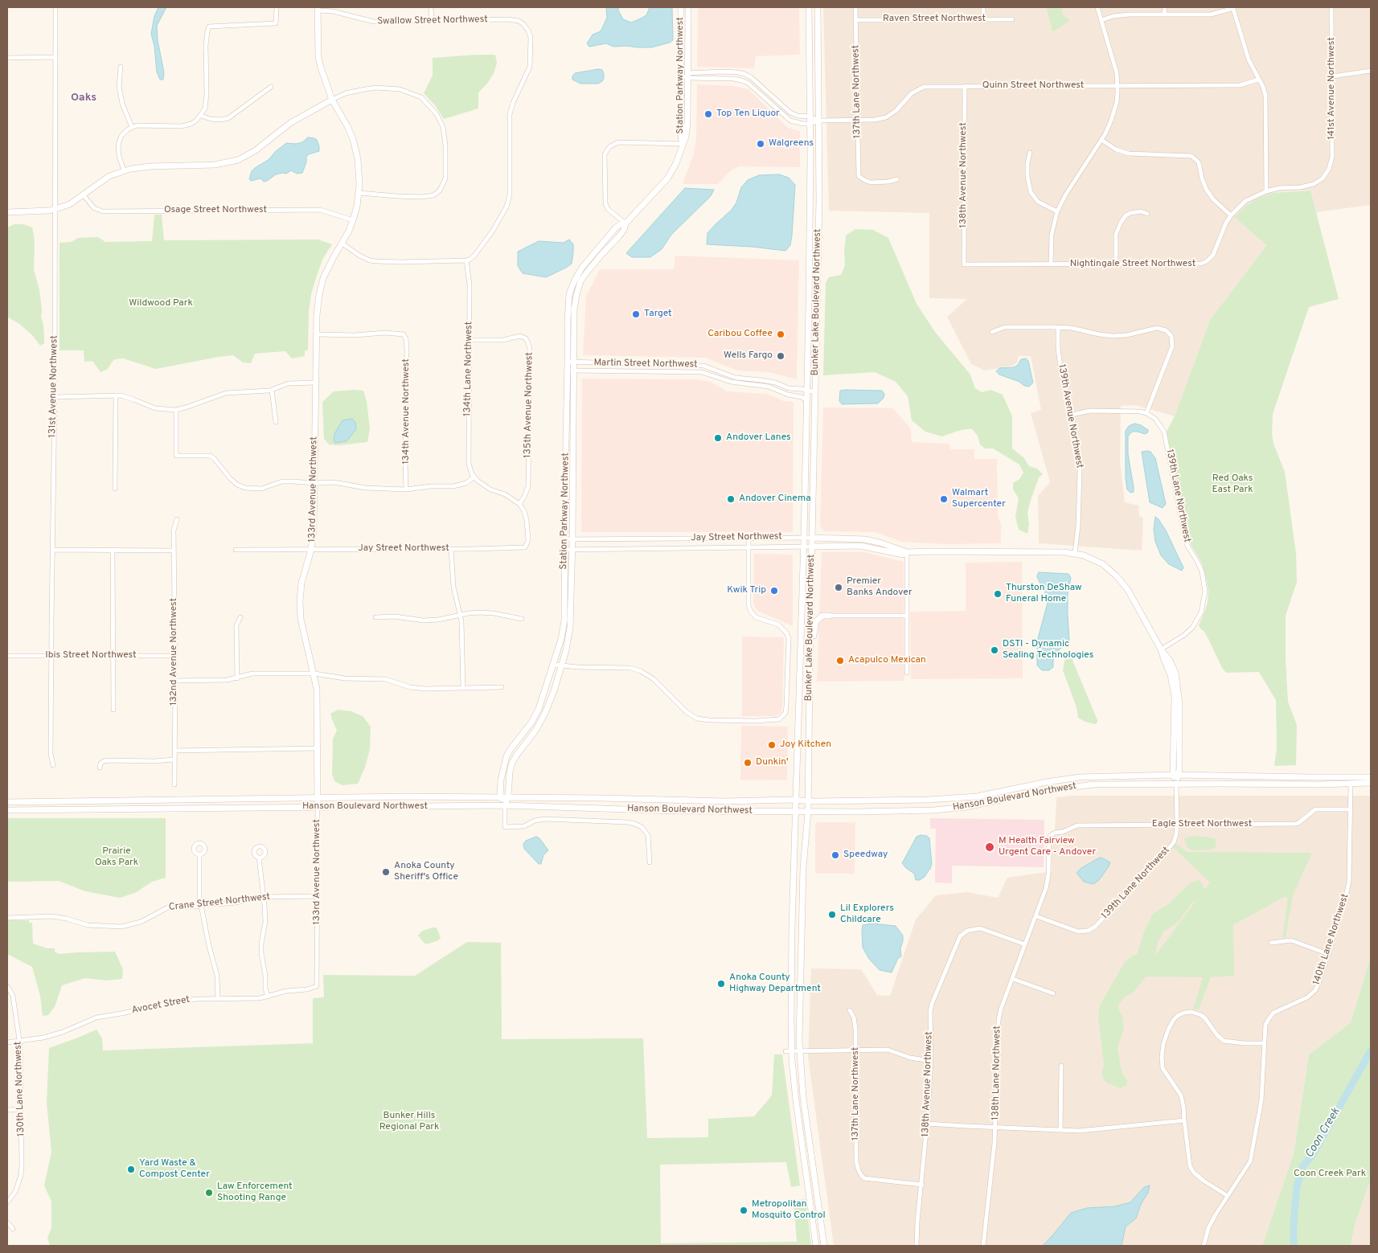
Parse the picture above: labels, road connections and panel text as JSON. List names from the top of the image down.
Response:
{
  "streets": {
    "main road": [
      "Station Parkway Northwest",
      "Bunker Lake Boulevard Northwest",
      "133rd Avenue Northwest",
      "Jay Street Northwest",
      "Hanson Boulevard Northwest"
    ],
    "street": [
      "Raven Street Northwest",
      "Swallow Street Northwest",
      "Quinn Street Northwest",
      "141st Avenue Northwest",
      "137th Lane Northwest",
      "138th Avenue Northwest",
      "Osage Street Northwest",
      "Nightingale Street Northwest",
      "Martin Street Northwest",
      "134th Lane Northwest",
      "131st Avenue Northwest",
      "135th Avenue Northwest",
      "134th Avenue Northwest",
      "139th Avenue Northwest",
      "139th Lane Northwest",
      "132nd Avenue Northwest",
      "Ibis Street Northwest",
      "Eagle Street Northwest",
      "Crane Street Northwest",
      "140th Lane Northwest",
      "Avocet Street",
      "138th Lane Northwest",
      "130th Lane Northwest"
    ]
  },
  "crossings": [
    ["Raven Street Northwest", "137th Lane Northwest"],
    ["Swallow Street Northwest", "134th Lane Northwest"],
    ["Swallow Street Northwest", "133rd Avenue Northwest"],
    ["Station Parkway Northwest", "Quinn Street Northwest"],
    ["Station Parkway Northwest", "Martin Street Northwest"],
    ["Station Parkway Northwest", "Jay Street Northwest"],
    ["Station Parkway Northwest", "Hanson Boulevard Northwest"],
    ["Quinn Street Northwest", "137th Lane Northwest"],
    ["Quinn Street Northwest", "138th Avenue Northwest"],
    ["Quinn Street Northwest", "Bunker Lake Boulevard Northwest"],
    ["141st Avenue Northwest", "Nightingale Street Northwest"],
    ["137th Lane Northwest", "138th Avenue Northwest"],
    ["138th Avenue Northwest", "Nightingale Street Northwest"],
    ["138th Avenue Northwest", "138th Lane Northwest"],
    ["Osage Street Northwest", "133rd Avenue Northwest"],
    ["Bunker Lake Boulevard Northwest", "Martin Street Northwest"],
    ["Bunker Lake Boulevard Northwest", "Jay Street Northwest"],
    ["Bunker Lake Boulevard Northwest", "Hanson Boulevard Northwest"],
    ["134th Lane Northwest", "135th Avenue Northwest"],
    ["131st Avenue Northwest", "Ibis Street Northwest"],
    ["135th Avenue Northwest", "Jay Street Northwest"],
    ["134th Avenue Northwest", "133rd Avenue Northwest"],
    ["139th Avenue Northwest", "Jay Street Northwest"],
    ["133rd Avenue Northwest", "Jay Street Northwest"],
    ["133rd Avenue Northwest", "Hanson Boulevard Northwest"],
    ["133rd Avenue Northwest", "Crane Street Northwest"],
    ["133rd Avenue Northwest", "Avocet Street"],
    ["139th Lane Northwest", "Jay Street Northwest"],
    ["139th Lane Northwest", "Hanson Boulevard Northwest"],
    ["139th Lane Northwest", "Eagle Street Northwest"],
    ["139th Lane Northwest", "138th Lane Northwest"],
    ["Jay Street Northwest", "Hanson Boulevard Northwest"],
    ["132nd Avenue Northwest", "Ibis Street Northwest"],
    ["Hanson Boulevard Northwest", "140th Lane Northwest"],
    ["Eagle Street Northwest", "140th Lane Northwest"],
    ["Eagle Street Northwest", "138th Lane Northwest"],
    ["Avocet Street", "130th Lane Northwest"]
  ],
  "districts": ["Oaks"],
  "water": ["Coon Creek"],
  "parks": [
    "Wildwood Park",
    "Red Oaks East Park",
    "Prairie Oaks Park",
    "Bunker Hills Regional Park",
    "Coon Creek Park"
  ],
  "places": [
    "Top Ten Liquor",
    "Walgreens",
    "Target",
    "Caribou Coffee",
    "Wells Fargo",
    "Andover Lanes",
    "Andover Cinema",
    "Walmart Supercenter",
    "Premier Banks Andover",
    "Kwik Trip",
    "Thurston DeShaw Funeral Home",
    "DSTI - Dynamic Sealing Technologies",
    "Acapulco Mexican",
    "Joy Kitchen",
    "Dunkin'",
    "M Health Fairview Urgent Care - Andover",
    "Speedway",
    "Anoka County Sheriff's Office",
    "Lil Explorers Childcare",
    "Anoka County Highway Department",
    "Yard Waste & Compost Center",
    "Law Enforcement Shooting Range",
    "Metropolitan Mosquito Control"
  ]
}
